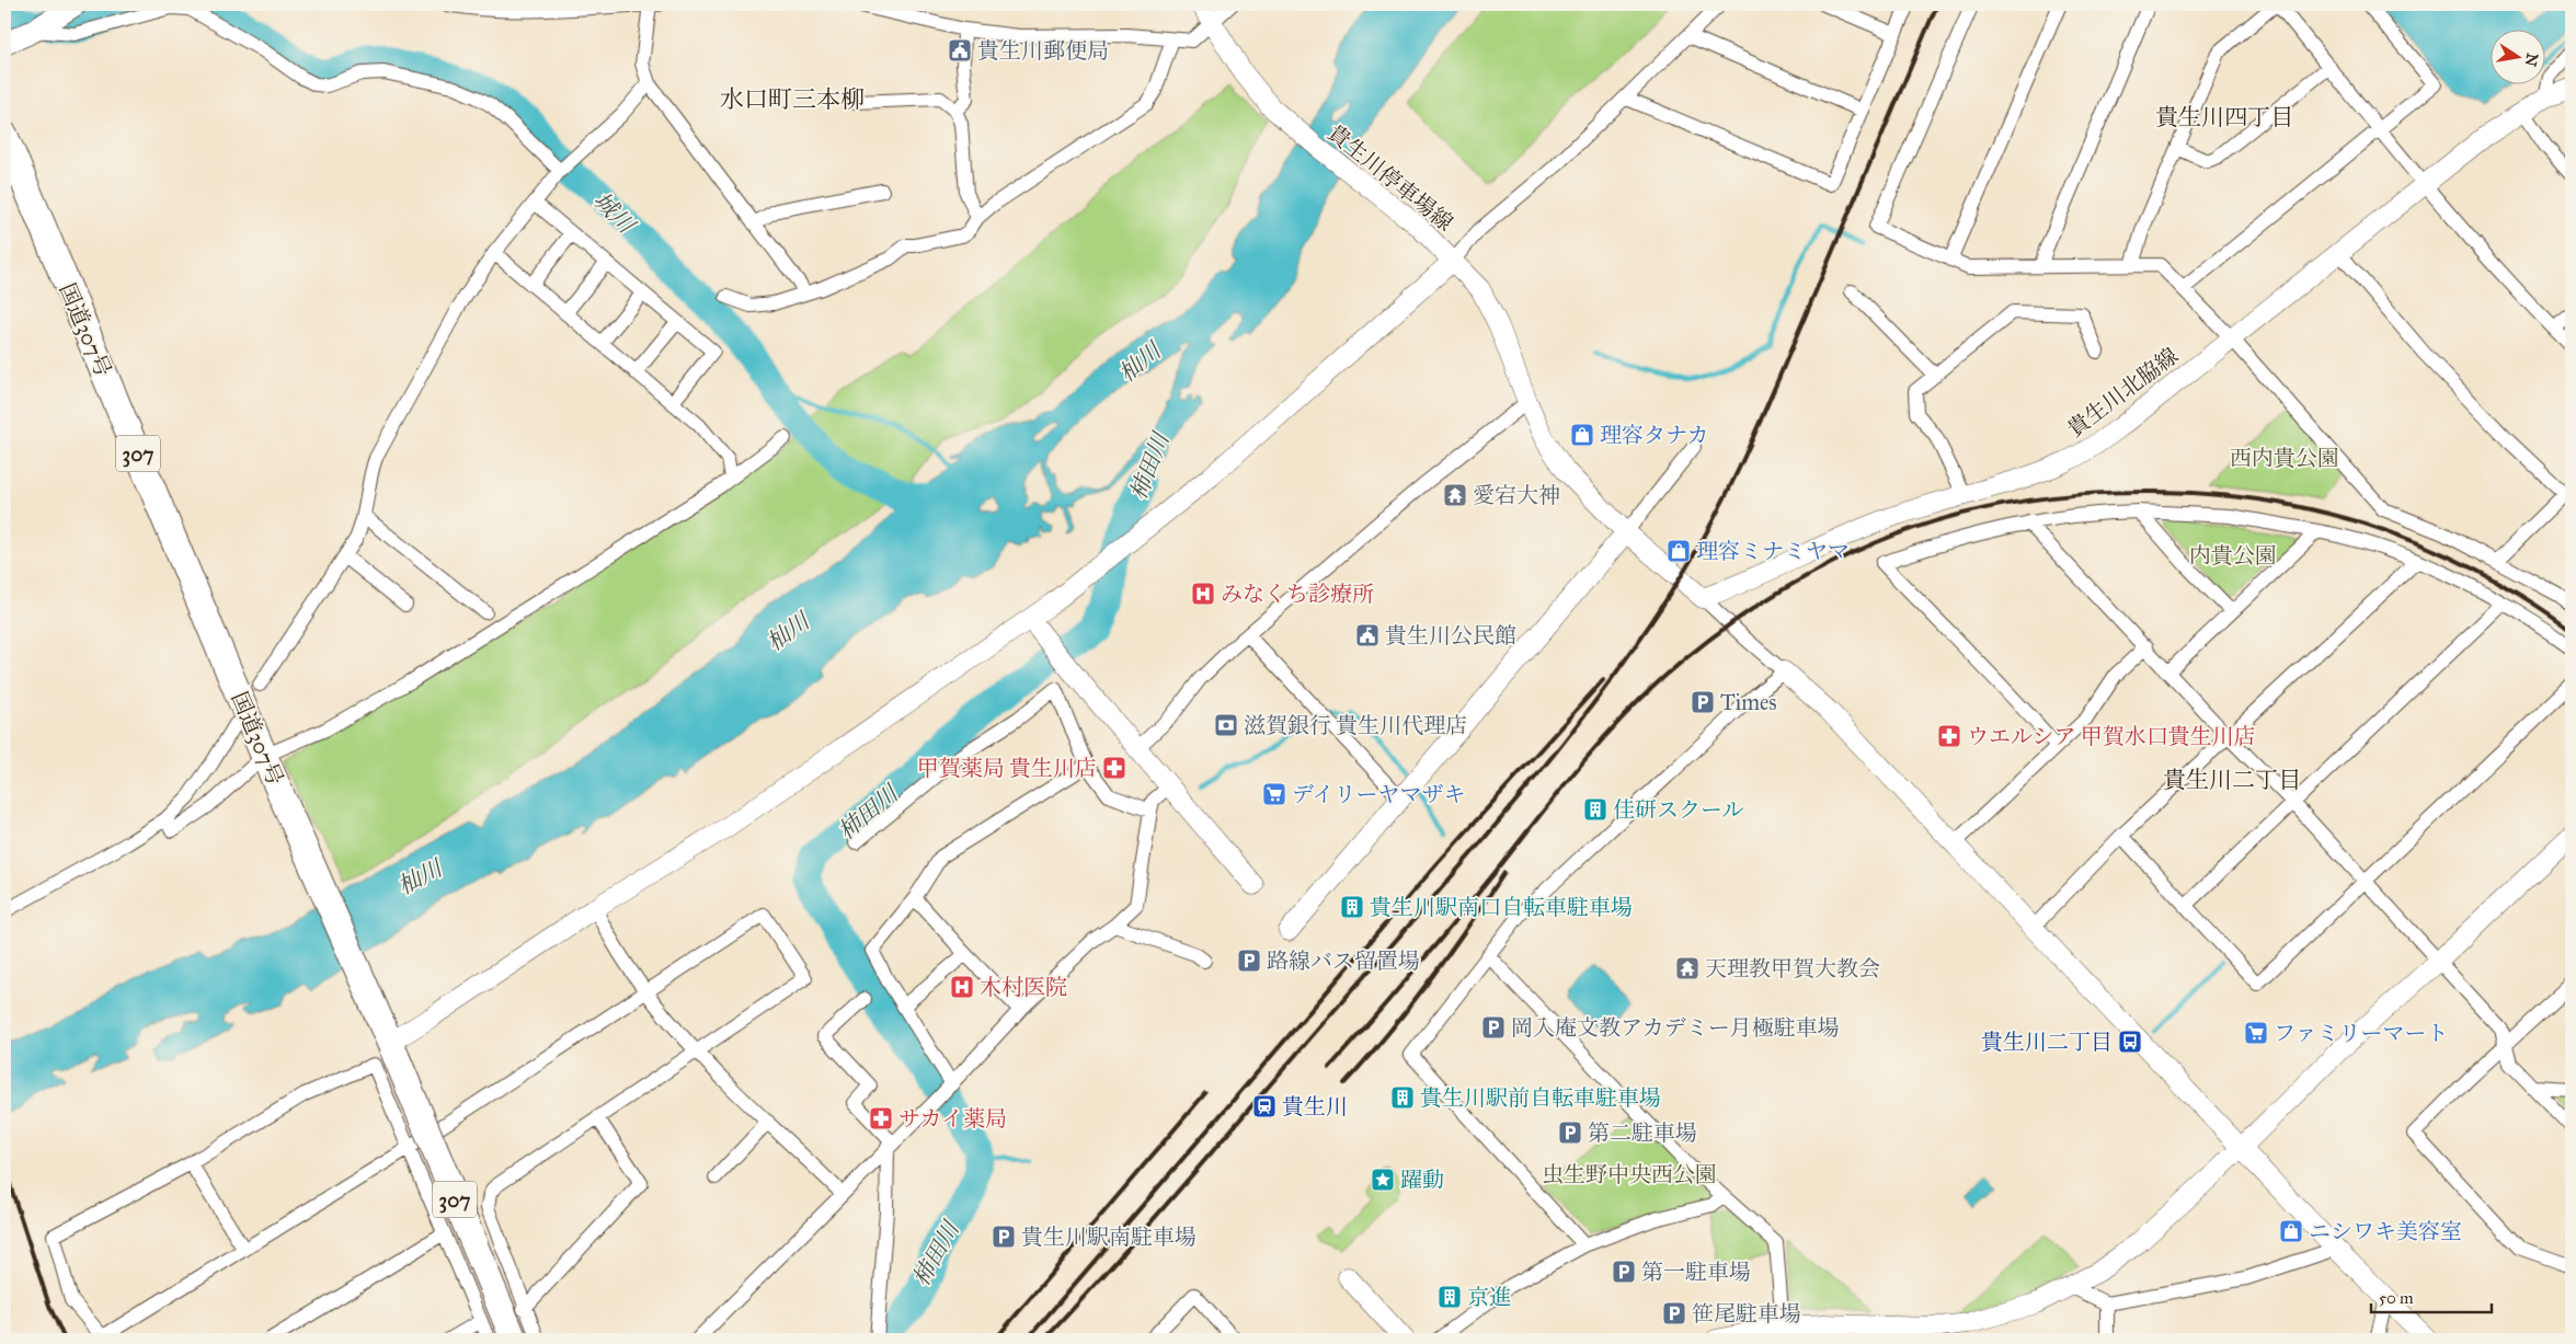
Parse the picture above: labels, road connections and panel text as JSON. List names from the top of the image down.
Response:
{
  "streets": {
    "highway": ["国道307号", "307"],
    "street": ["貴生川停車場線", "貴生川北脇線"]
  },
  "districts": ["水口町三本柳", "貴生川四丁目", "貴生川二丁目"],
  "water": ["城川", "杣川", "柿田川"],
  "parks": ["西内貴公園", "内貴公園", "虫生野中央西公園"],
  "places": {
    "public building": ["貴生川郵便局", "貴生川公民館"],
    "shop": ["理容タナカ", "理容ミナミヤマ", "ニシワキ美容室"],
    "temple": ["愛宕大神", "天理教甲賀大教会"],
    "hospital": ["みなくち診療所", "木村医院"],
    "parking": [
      "Times",
      "路線バス留置場",
      "岡入庵文教アカデミー月極駐車場",
      "第二駐車場",
      "貴生川駅南駐車場",
      "第一駐車場",
      "笹尾駐車場"
    ],
    "bank": ["滋賀銀行 貴生川代理店"],
    "pharmacy": ["ウエルシア 甲賀水口貴生川店", "甲賀薬局 貴生川店", "サカイ薬局"],
    "supermarket": ["デイリーヤマザキ", "ファミリーマート"],
    "building": [
      "佳研スクール",
      "貴生川駅南口自転車駐車場",
      "貴生川駅前自転車駐車場",
      "京進"
    ],
    "bus stop": ["貴生川二丁目"],
    "station": ["貴生川"],
    "place": ["躍動"]
  },
  "scale_bar": "50 m",
  "north": "right"
}
